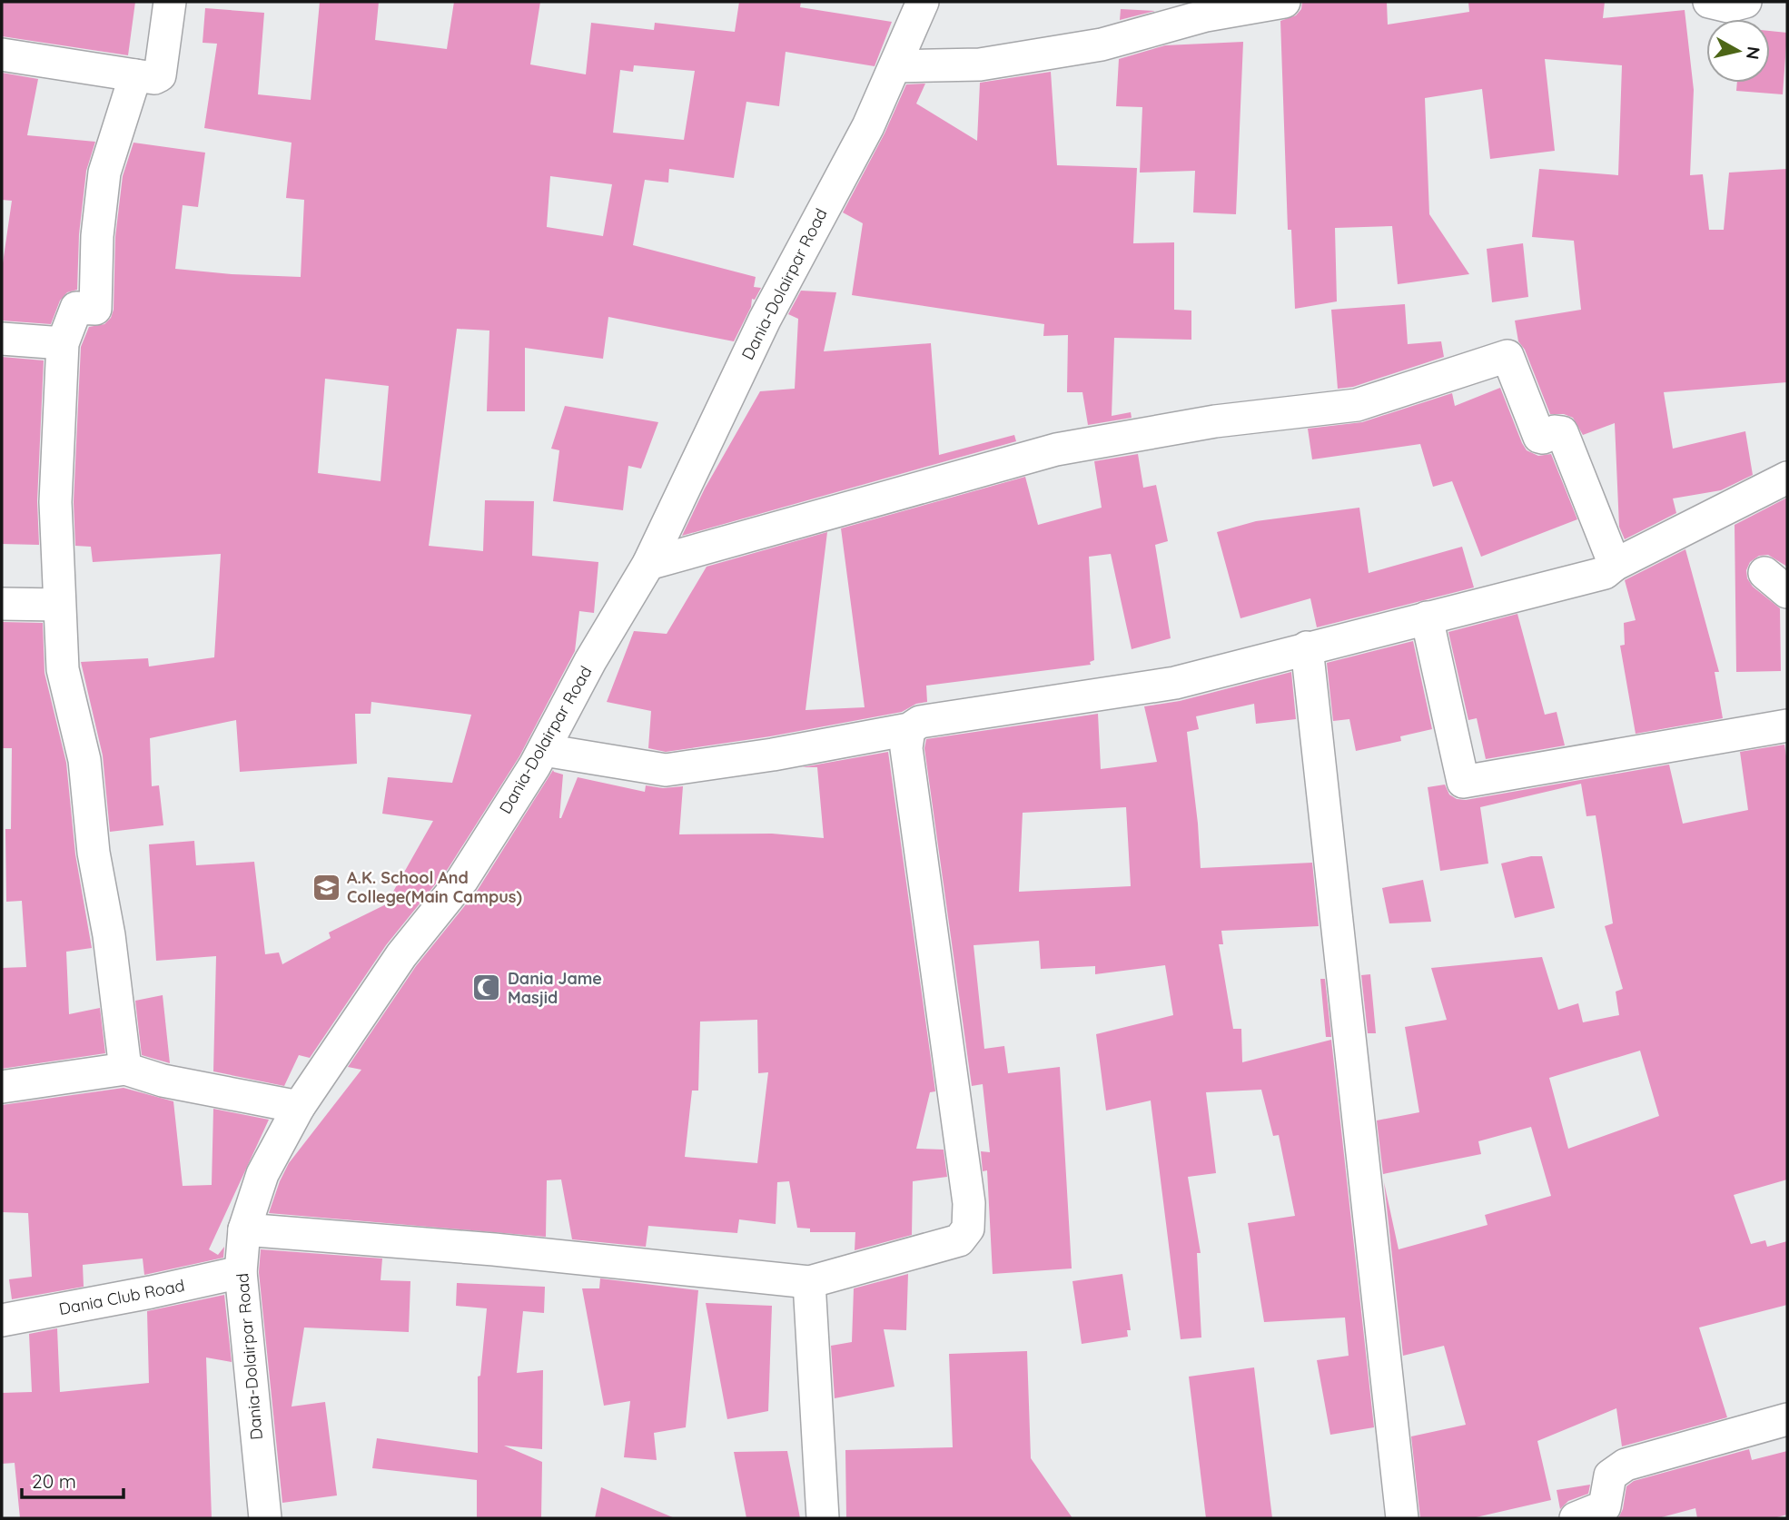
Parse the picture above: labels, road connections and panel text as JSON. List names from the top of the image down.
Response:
{
  "streets": {
    "street": ["Dania-Dolairpar Road", "Dania Club Road"]
  },
  "crossings": [
    ["Dania-Dolairpar Road", "Dania Club Road"]
  ],
  "places": {
    "school or university": ["A.K. School And College(Main Campus)"],
    "mosque": ["Dania Jame Masjid"]
  },
  "scale_bar": "20 m",
  "north": "right"
}
